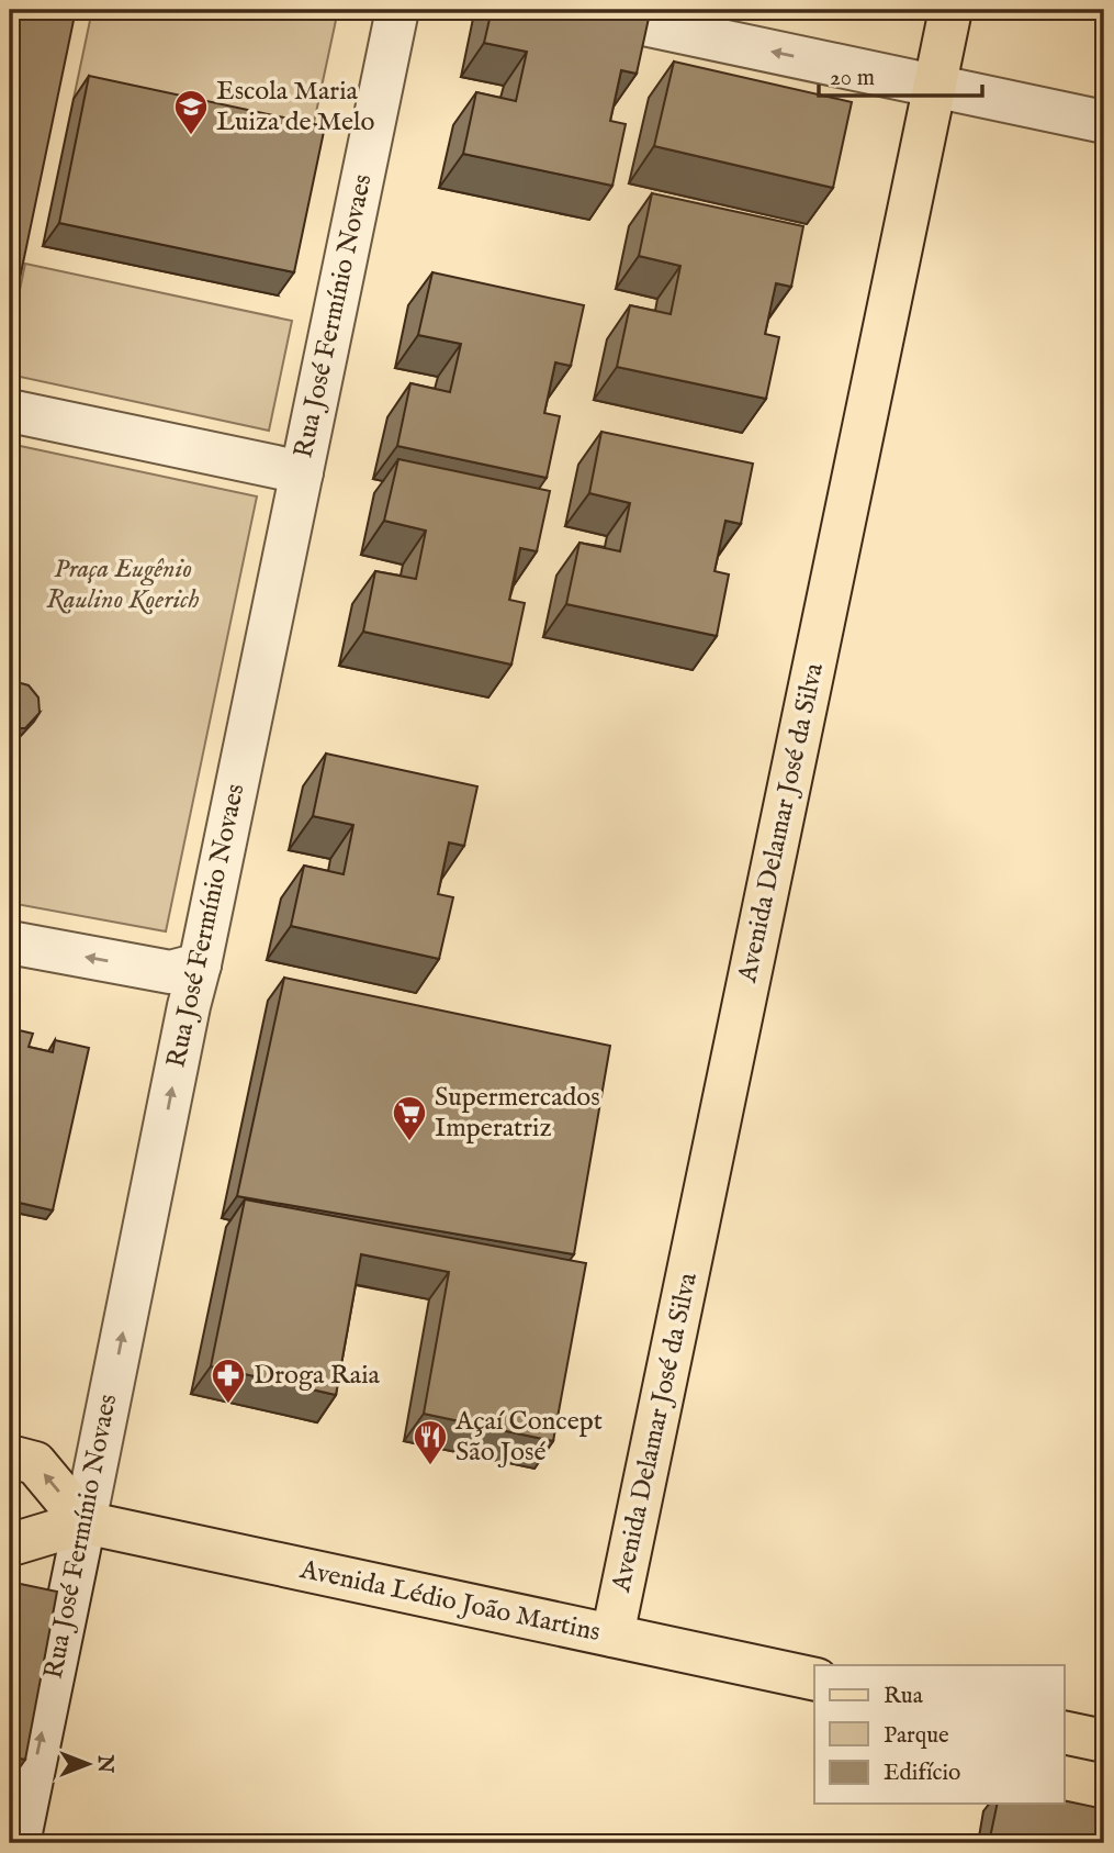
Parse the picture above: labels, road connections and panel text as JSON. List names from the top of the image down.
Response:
{
  "streets": {
    "main road": ["Avenida Delamar José da Silva", "Avenida Lédio João Martins"],
    "street": ["Rua José Fermínio Novaes"]
  },
  "crossings": [
    ["Rua José Fermínio Novaes", "Avenida Lédio João Martins"],
    ["Avenida Delamar José da Silva", "Avenida Lédio João Martins"]
  ],
  "one_way": ["Rua José Fermínio Novaes"],
  "parks": ["Praça Eugênio Raulino Koerich"],
  "places": {
    "school or university": ["Escola Maria Luiza de Melo"],
    "supermarket": ["Supermercados Imperatriz"],
    "pharmacy": ["Droga Raia"],
    "restaurant": ["Açaí Concept São José"]
  },
  "legend": ["Rua", "Parque", "Edifício"],
  "scale_bar": "20 m",
  "north": "right"
}
